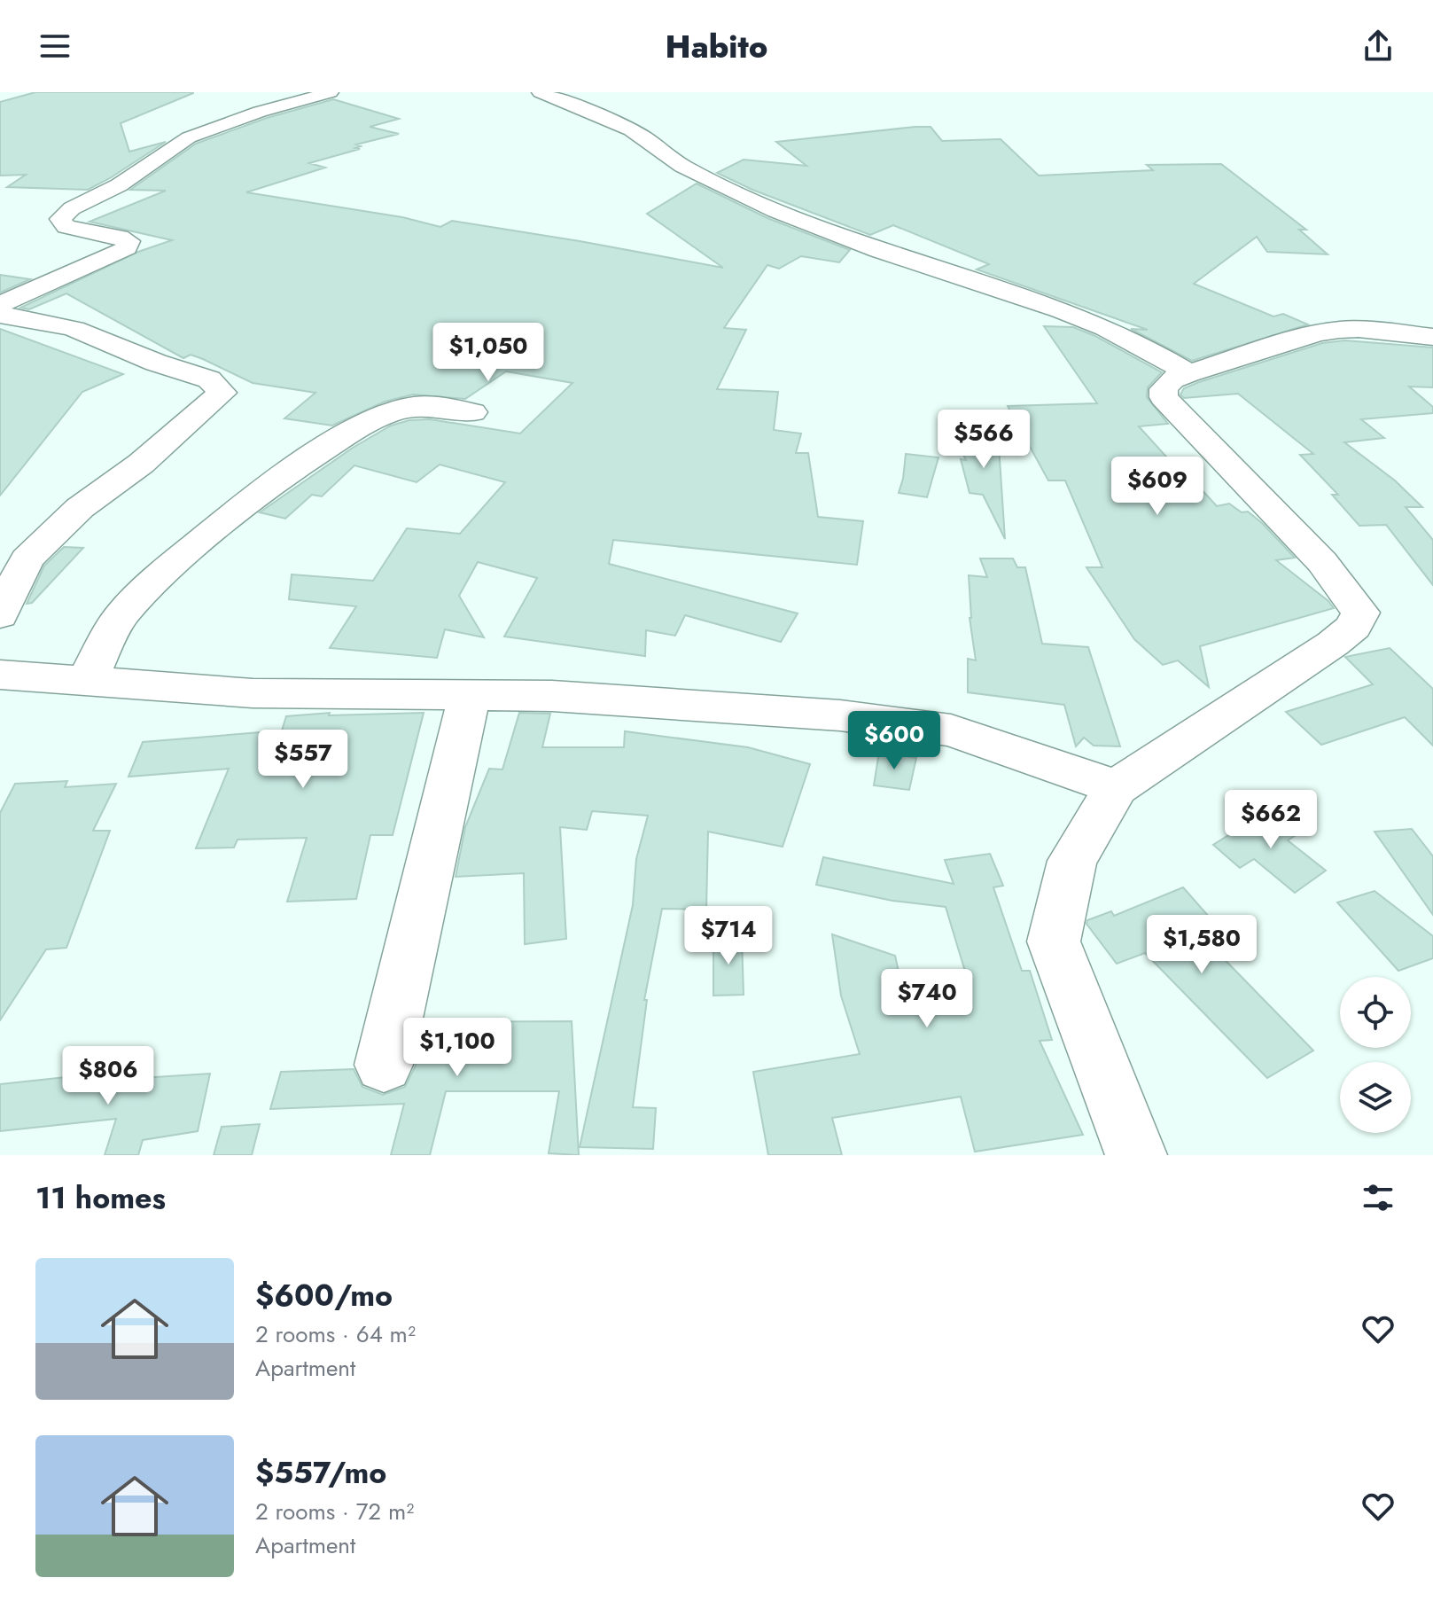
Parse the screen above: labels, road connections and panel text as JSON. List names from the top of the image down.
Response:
{
  "page": {
    "header": "Habito",
    "price": [
      "$1,050",
      "$566",
      "$609",
      "$600",
      "$557",
      "$662",
      "$714",
      "$1,580",
      "$740",
      "$1,100",
      "$806"
    ],
    "heading": "11 homes",
    "list": [
      {
        "name": "$600/mo",
        "note": "2 rooms · 64 m² · Apartment"
      },
      {
        "name": "$557/mo",
        "note": "2 rooms · 72 m² · Apartment"
      }
    ]
  }
}
